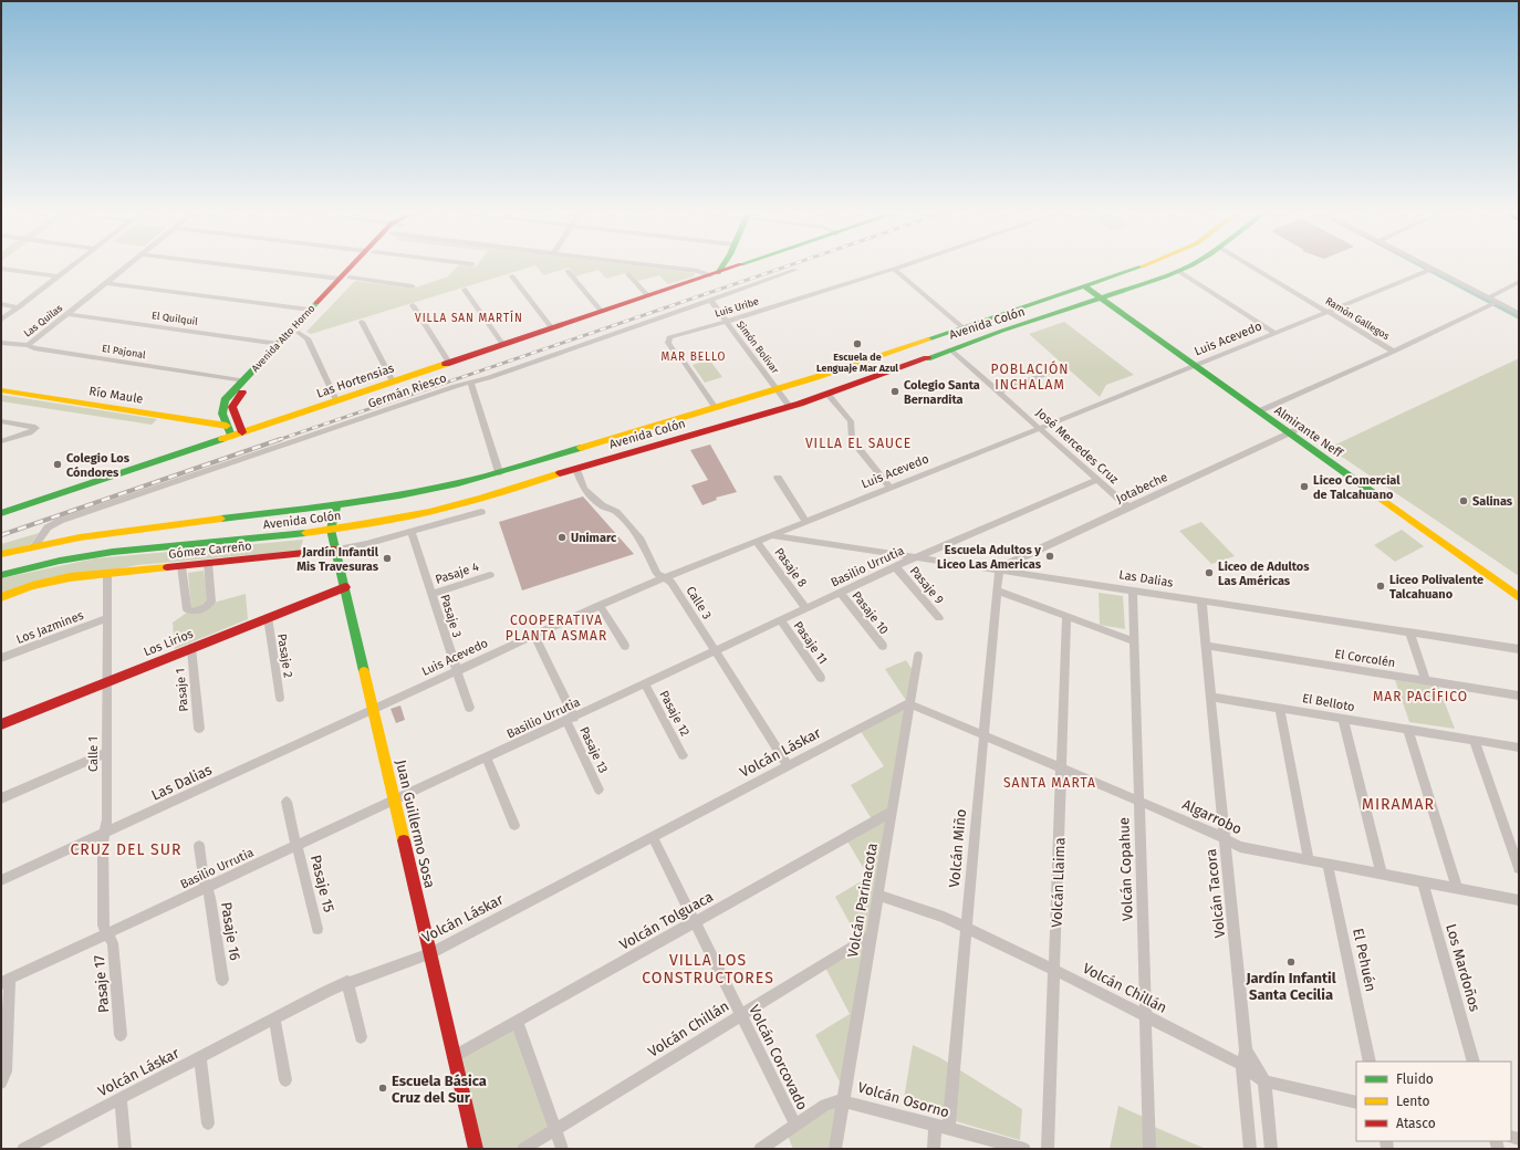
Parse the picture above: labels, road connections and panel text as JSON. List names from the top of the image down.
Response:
{
  "streets": {
    "street": [
      "Luis Uribe",
      "El Quilquil",
      "Ramón Gallegos",
      "Las Quilas",
      "Avenida Colón",
      "Avenida Alto Horno",
      "Luis Acevedo",
      "Simón Bolívar",
      "El Pajonal",
      "Las Hortensias",
      "Germán Riesco",
      "Río Maule",
      "Almirante Neff",
      "José Mercedes Cruz",
      "Jotabeche",
      "Gómez Carreño",
      "Basilio Urrutia",
      "Pasaje 8",
      "Pasaje 4",
      "Las Dalias",
      "Pasaje 9",
      "Calle 3",
      "Pasaje 10",
      "Pasaje 3",
      "Los Jazmines",
      "Los Lirios",
      "Pasaje 11",
      "Pasaje 2",
      "El Corcolén",
      "Pasaje 1",
      "El Belloto",
      "Pasaje 12",
      "Pasaje 13",
      "Volcán Láskar",
      "Calle 1",
      "Algarrobo",
      "Juan Guillermo Sosa",
      "Volcán Miño",
      "Volcán Copahue",
      "Volcán Llaima",
      "Pasaje 15",
      "Volcán Tacora",
      "Volcán Parinacota",
      "Volcán Tolguaca",
      "Pasaje 16",
      "El Pehuén",
      "Los Mardoños",
      "Pasaje 17",
      "Volcán Chillán",
      "Volcán Corcovado",
      "Volcán Osorno"
    ]
  },
  "crossings": [
    ["Luis Uribe", "Avenida Colón"],
    ["Luis Uribe", "Simón Bolívar"],
    ["El Quilquil", "Las Quilas"],
    ["El Quilquil", "Avenida Alto Horno"],
    ["Ramón Gallegos", "Luis Acevedo"],
    ["Las Quilas", "El Pajonal"],
    ["Avenida Colón", "Simón Bolívar"],
    ["Avenida Colón", "Germán Riesco"],
    ["Avenida Colón", "Almirante Neff"],
    ["Avenida Colón", "José Mercedes Cruz"],
    ["Avenida Colón", "Calle 3"],
    ["Avenida Colón", "Juan Guillermo Sosa"],
    ["Avenida Alto Horno", "El Pajonal"],
    ["Avenida Alto Horno", "Las Hortensias"],
    ["Avenida Alto Horno", "Río Maule"],
    ["Luis Acevedo", "Almirante Neff"],
    ["Luis Acevedo", "José Mercedes Cruz"],
    ["Luis Acevedo", "Pasaje 8"],
    ["Luis Acevedo", "Las Dalias"],
    ["Luis Acevedo", "Calle 3"],
    ["Luis Acevedo", "Pasaje 3"],
    ["Luis Acevedo", "Pasaje 13"],
    ["Luis Acevedo", "Juan Guillermo Sosa"],
    ["Simón Bolívar", "Germán Riesco"],
    ["Almirante Neff", "Jotabeche"],
    ["José Mercedes Cruz", "Jotabeche"],
    ["José Mercedes Cruz", "Basilio Urrutia"],
    ["Jotabeche", "Las Dalias"],
    ["Jotabeche", "Volcán Miño"],
    ["Gómez Carreño", "Pasaje 3"],
    ["Gómez Carreño", "Calle 1"],
    ["Gómez Carreño", "Juan Guillermo Sosa"],
    ["Basilio Urrutia", "Pasaje 8"],
    ["Basilio Urrutia", "Las Dalias"],
    ["Basilio Urrutia", "Pasaje 9"],
    ["Basilio Urrutia", "Calle 3"],
    ["Basilio Urrutia", "Pasaje 10"],
    ["Basilio Urrutia", "Pasaje 11"],
    ["Basilio Urrutia", "Pasaje 12"],
    ["Basilio Urrutia", "Pasaje 13"],
    ["Basilio Urrutia", "Calle 1"],
    ["Basilio Urrutia", "Juan Guillermo Sosa"],
    ["Basilio Urrutia", "Pasaje 15"],
    ["Basilio Urrutia", "Pasaje 16"],
    ["Basilio Urrutia", "Pasaje 17"],
    ["Pasaje 4", "Pasaje 3"],
    ["Las Dalias", "Calle 1"],
    ["Las Dalias", "Juan Guillermo Sosa"],
    ["Las Dalias", "Volcán Miño"],
    ["Las Dalias", "Volcán Copahue"],
    ["Las Dalias", "Volcán Tacora"],
    ["Calle 3", "Volcán Láskar"],
    ["Los Jazmines", "Calle 1"],
    ["Los Lirios", "Pasaje 2"],
    ["Los Lirios", "Pasaje 1"],
    ["Los Lirios", "Calle 1"],
    ["Los Lirios", "Juan Guillermo Sosa"],
    ["El Corcolén", "Volcán Tacora"],
    ["El Belloto", "Volcán Tacora"],
    ["Volcán Láskar", "Algarrobo"],
    ["Volcán Láskar", "Juan Guillermo Sosa"],
    ["Volcán Láskar", "Volcán Parinacota"],
    ["Volcán Láskar", "Volcán Corcovado"],
    ["Calle 1", "Pasaje 17"],
    ["Algarrobo", "Volcán Miño"],
    ["Algarrobo", "Volcán Copahue"],
    ["Algarrobo", "Volcán Llaima"],
    ["Algarrobo", "Volcán Tacora"],
    ["Algarrobo", "Volcán Parinacota"],
    ["Algarrobo", "El Pehuén"],
    ["Algarrobo", "Los Mardoños"],
    ["Juan Guillermo Sosa", "Volcán Tolguaca"],
    ["Volcán Miño", "Volcán Chillán"],
    ["Volcán Miño", "Volcán Osorno"],
    ["Volcán Copahue", "Volcán Chillán"],
    ["Volcán Llaima", "Volcán Chillán"],
    ["Volcán Tacora", "Volcán Chillán"],
    ["Volcán Parinacota", "Volcán Tolguaca"],
    ["Volcán Parinacota", "Volcán Chillán"],
    ["Volcán Parinacota", "Volcán Osorno"],
    ["Volcán Tolguaca", "Volcán Corcovado"],
    ["Volcán Chillán", "Volcán Corcovado"],
    ["Volcán Corcovado", "Volcán Osorno"]
  ],
  "districts": [
    "VILLA SAN MARTÍN",
    "MAR BELLO",
    "POBLACIÓN INCHALAM",
    "VILLA EL SAUCE",
    "COOPERATIVA PLANTA ASMAR",
    "MAR PACÍFICO",
    "SANTA MARTA",
    "MIRAMAR",
    "CRUZ DEL SUR",
    "VILLA LOS CONSTRUCTORES"
  ],
  "places": [
    "Escuela de Lenguaje Mar Azul",
    "Colegio Santa Bernardita",
    "Colegio Los Cóndores",
    "Liceo Comercial de Talcahuano",
    "Salinas",
    "Unimarc",
    "Escuela Adultos y Liceo Las Americas",
    "Jardín Infantil Mis Travesuras",
    "Liceo de Adultos Las Américas",
    "Liceo Polivalente Talcahuano",
    "Jardín Infantil Santa Cecilia",
    "Escuela Básica Cruz del Sur"
  ],
  "legend": ["Fluido", "Lento", "Atasco"]
}
